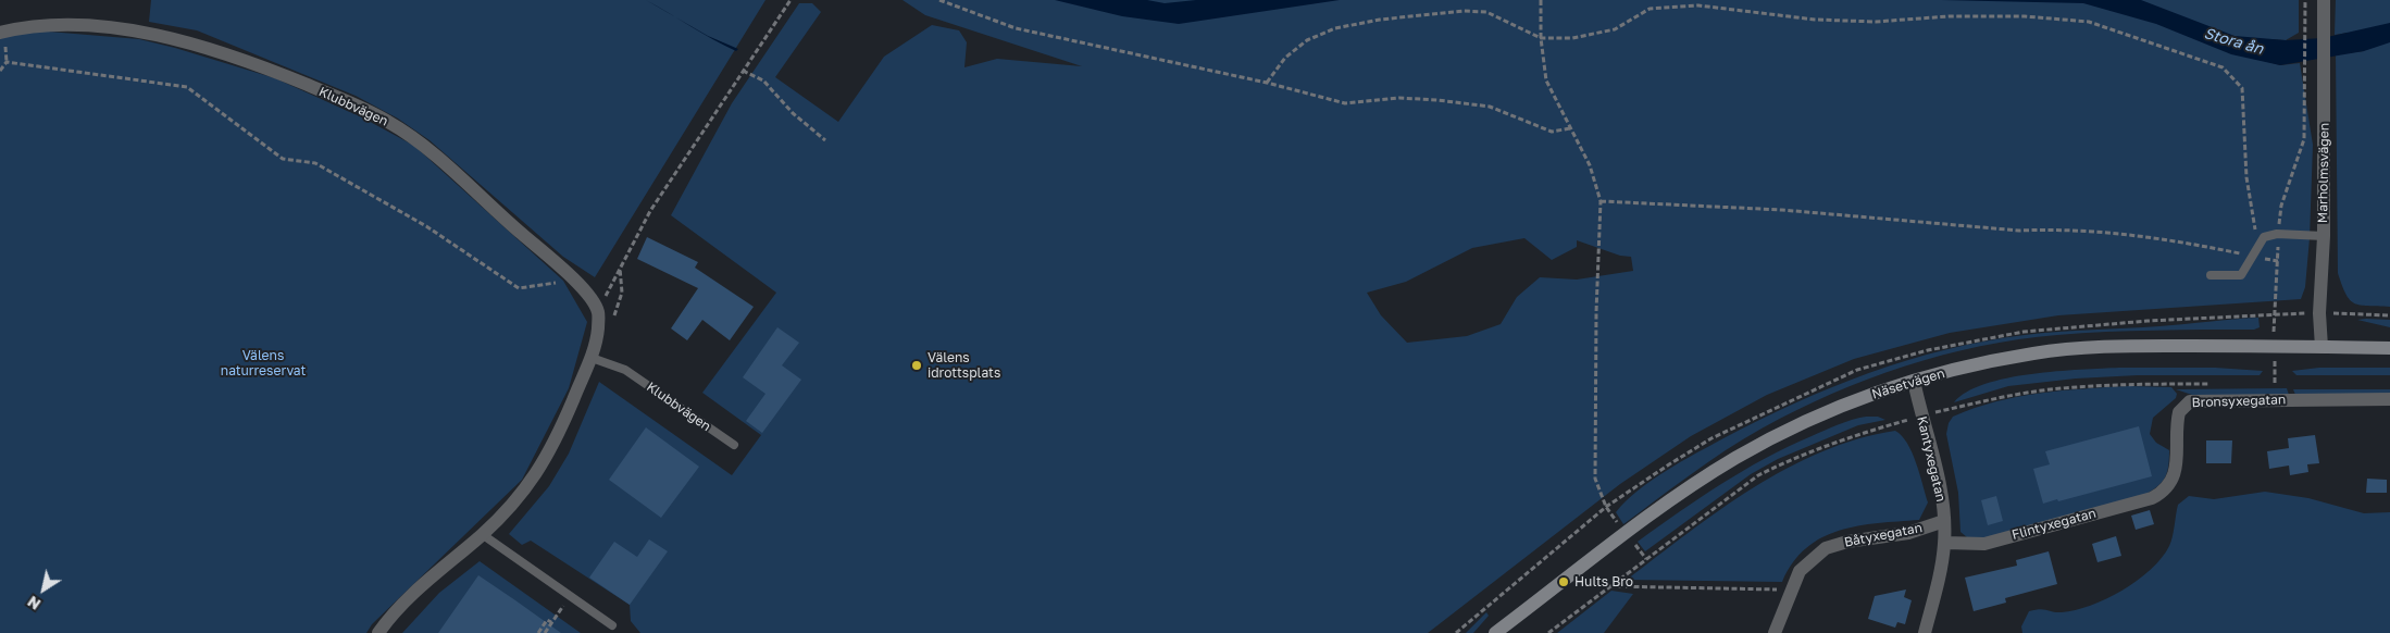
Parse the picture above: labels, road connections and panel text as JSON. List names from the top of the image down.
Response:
{
  "streets": {
    "street": [
      "Klubbvägen",
      "Marholmsvägen",
      "Näsetvägen",
      "Bronsyxegatan",
      "Kantyxegatan",
      "Flintyxegatan",
      "Båtyxegatan"
    ]
  },
  "crossings": [
    ["Marholmsvägen", "Näsetvägen"],
    ["Näsetvägen", "Kantyxegatan"],
    ["Bronsyxegatan", "Flintyxegatan"],
    ["Kantyxegatan", "Flintyxegatan"],
    ["Kantyxegatan", "Båtyxegatan"]
  ],
  "water": ["Stora ån"],
  "parks": ["Välens naturreservat"],
  "places": ["Välens idrottsplats", "Hults Bro"],
  "north": "bottom left"
}
